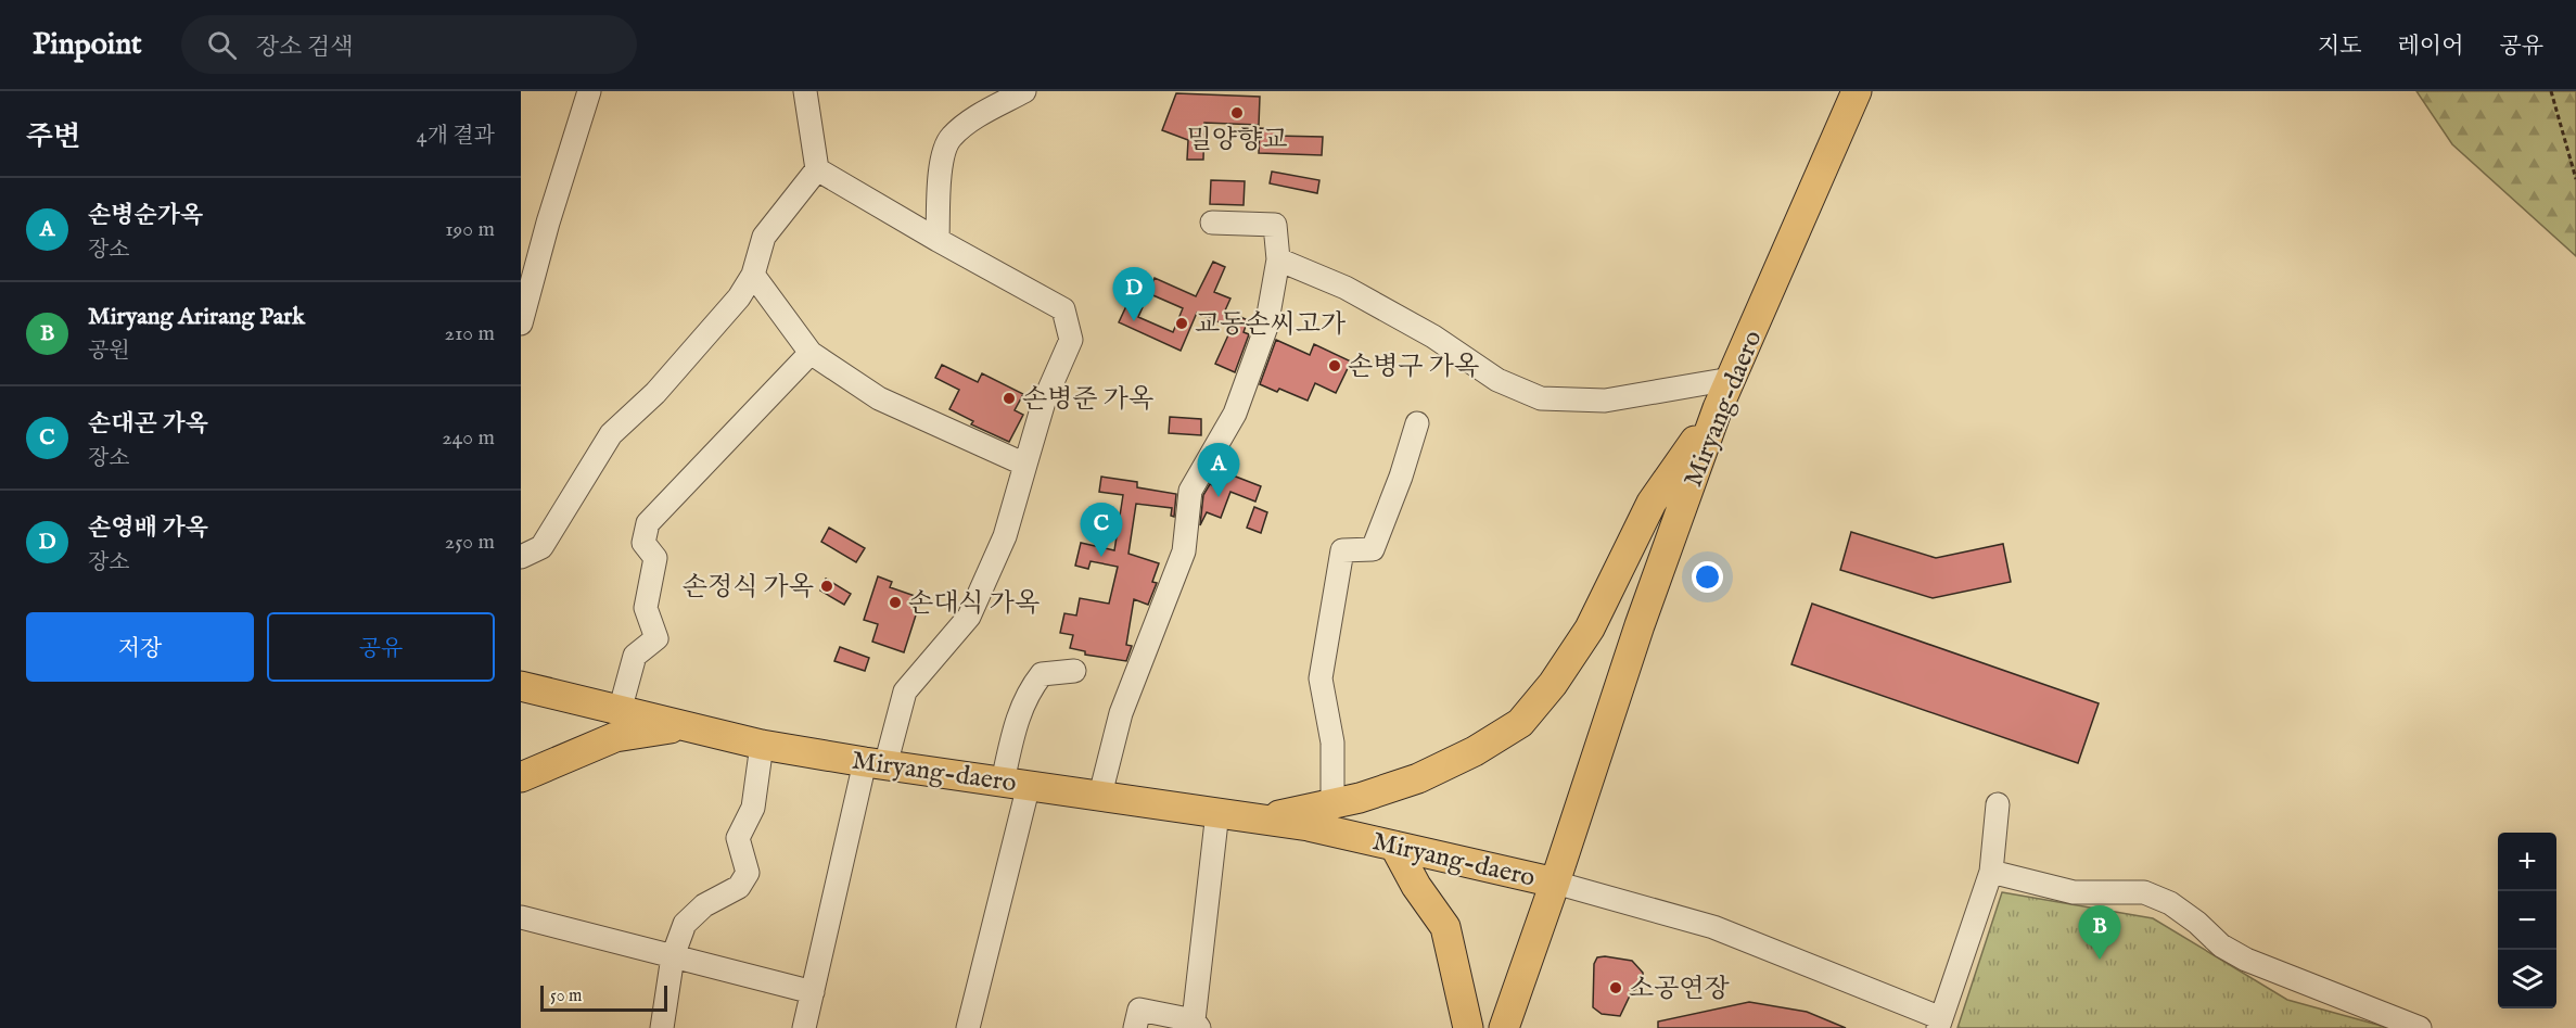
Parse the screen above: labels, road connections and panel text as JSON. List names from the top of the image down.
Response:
{
  "streets": {
    "main road": ["Miryang-daero"]
  },
  "places": [
    "밀양향교",
    "교동손씨고가",
    "손병구 가옥",
    "손병준 가옥",
    "손정식 가옥",
    "손대식 가옥",
    "소공연장"
  ],
  "scale_bar": "50 m",
  "page": {
    "header": "Pinpoint",
    "search": "장소 검색",
    "nav": ["지도", "레이어", "공유"],
    "heading": ["주변", "4개 결과"],
    "list": [
      {
        "mark": "A",
        "name": "손병순가옥",
        "note": "장소",
        "value": "190 m"
      },
      {
        "mark": "B",
        "name": "Miryang Arirang Park",
        "note": "공원",
        "value": "210 m"
      },
      {
        "mark": "C",
        "name": "손대곤 가옥",
        "note": "장소",
        "value": "240 m"
      },
      {
        "mark": "D",
        "name": "손영배 가옥",
        "note": "장소",
        "value": "250 m"
      }
    ],
    "pins": [
      "D",
      "A",
      "C",
      "B"
    ],
    "buttons": ["저장", "공유"],
    "map_buttons": ["+", "−"],
    "scale": "50 m"
  }
}
